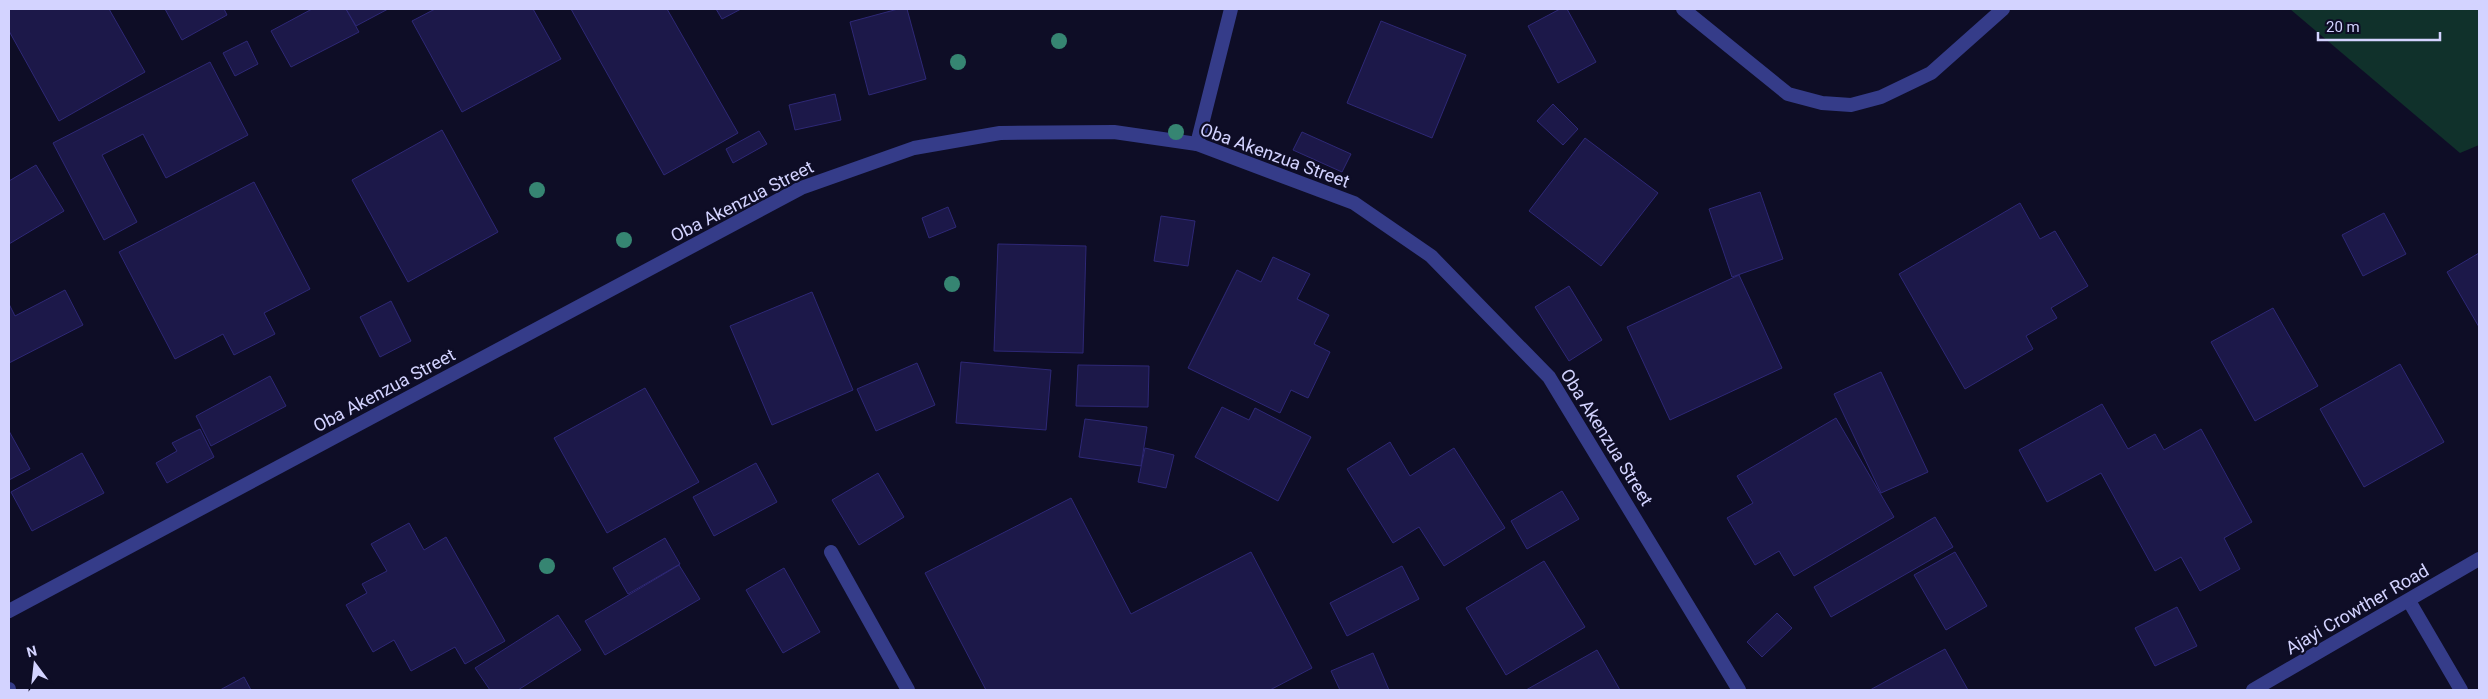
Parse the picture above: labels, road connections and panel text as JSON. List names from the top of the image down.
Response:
{
  "streets": {
    "street": ["Oba Akenzua Street", "Ajayi Crowther Road"]
  },
  "scale_bar": "20 m",
  "north": "top"
}
